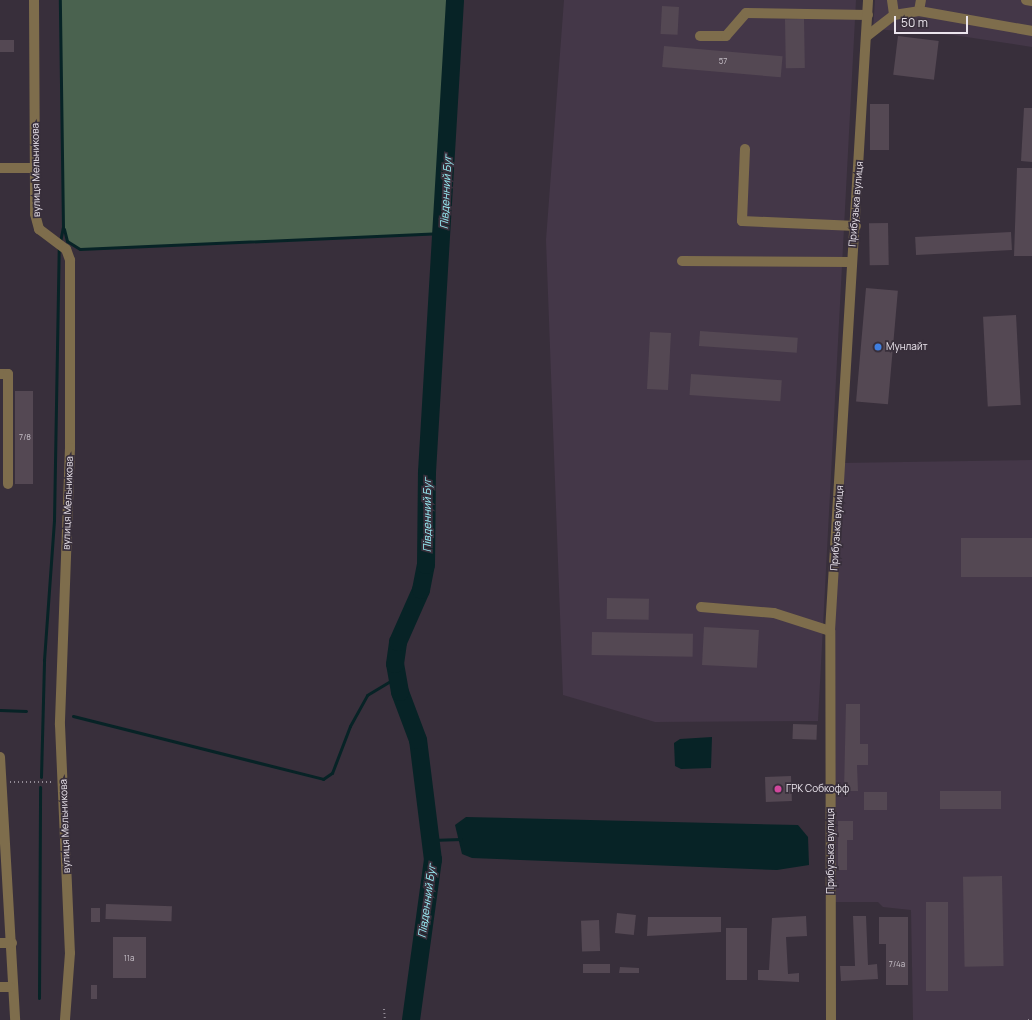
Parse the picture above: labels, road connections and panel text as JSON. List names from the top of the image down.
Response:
{
  "streets": {
    "street": ["вулиця Мельникова", "Прибузька вулиця"]
  },
  "water": ["Південний Буг"],
  "places": ["Мунлайт", "ГРК Собкофф"],
  "house_numbers": [
    "57",
    "7/8",
    "11а",
    "7/4а"
  ],
  "scale_bar": "50 m"
}
